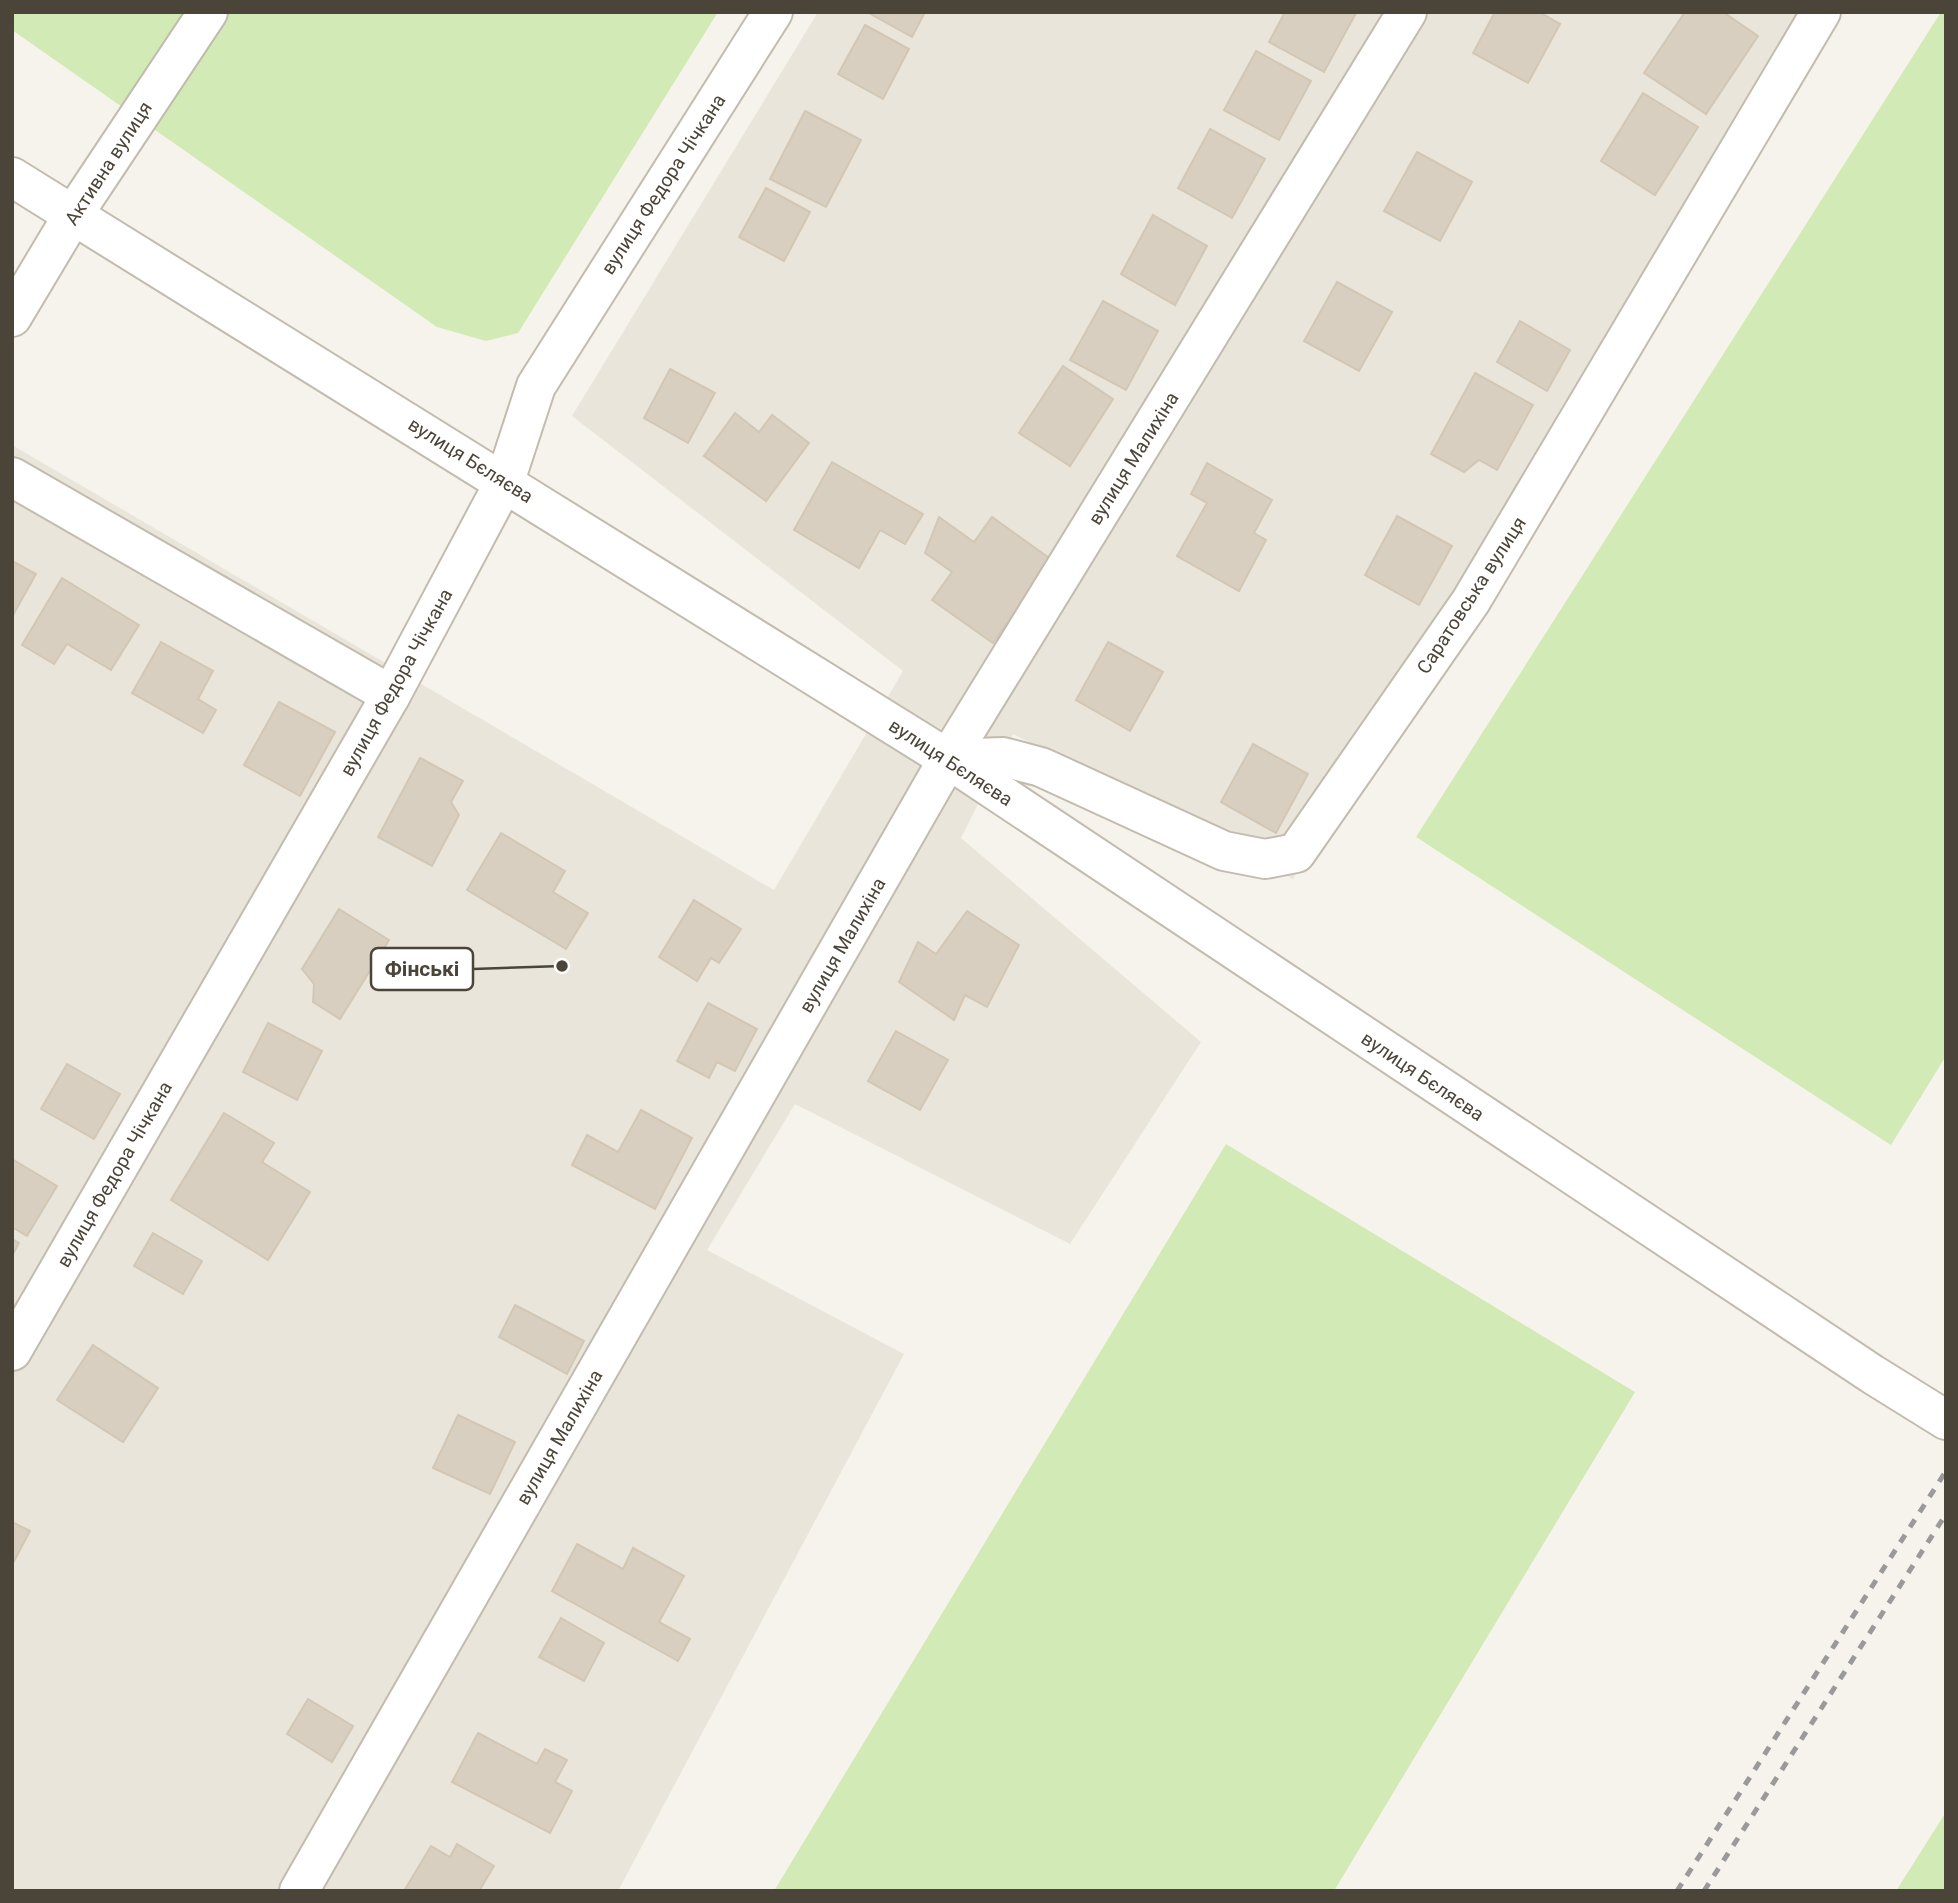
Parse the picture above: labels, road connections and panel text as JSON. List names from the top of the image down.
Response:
{
  "streets": {
    "street": [
      "Активна вулиця",
      "вулиця Федора Чічкана",
      "вулиця Малихіна",
      "вулиця Бєляєва",
      "Саратовська вулиця"
    ]
  },
  "crossings": [
    ["Активна вулиця", "вулиця Бєляєва"],
    ["вулиця Федора Чічкана", "вулиця Бєляєва"],
    ["вулиця Малихіна", "вулиця Бєляєва"],
    ["вулиця Малихіна", "Саратовська вулиця"],
    ["вулиця Бєляєва", "Саратовська вулиця"]
  ],
  "places": ["Фінські"]
}
